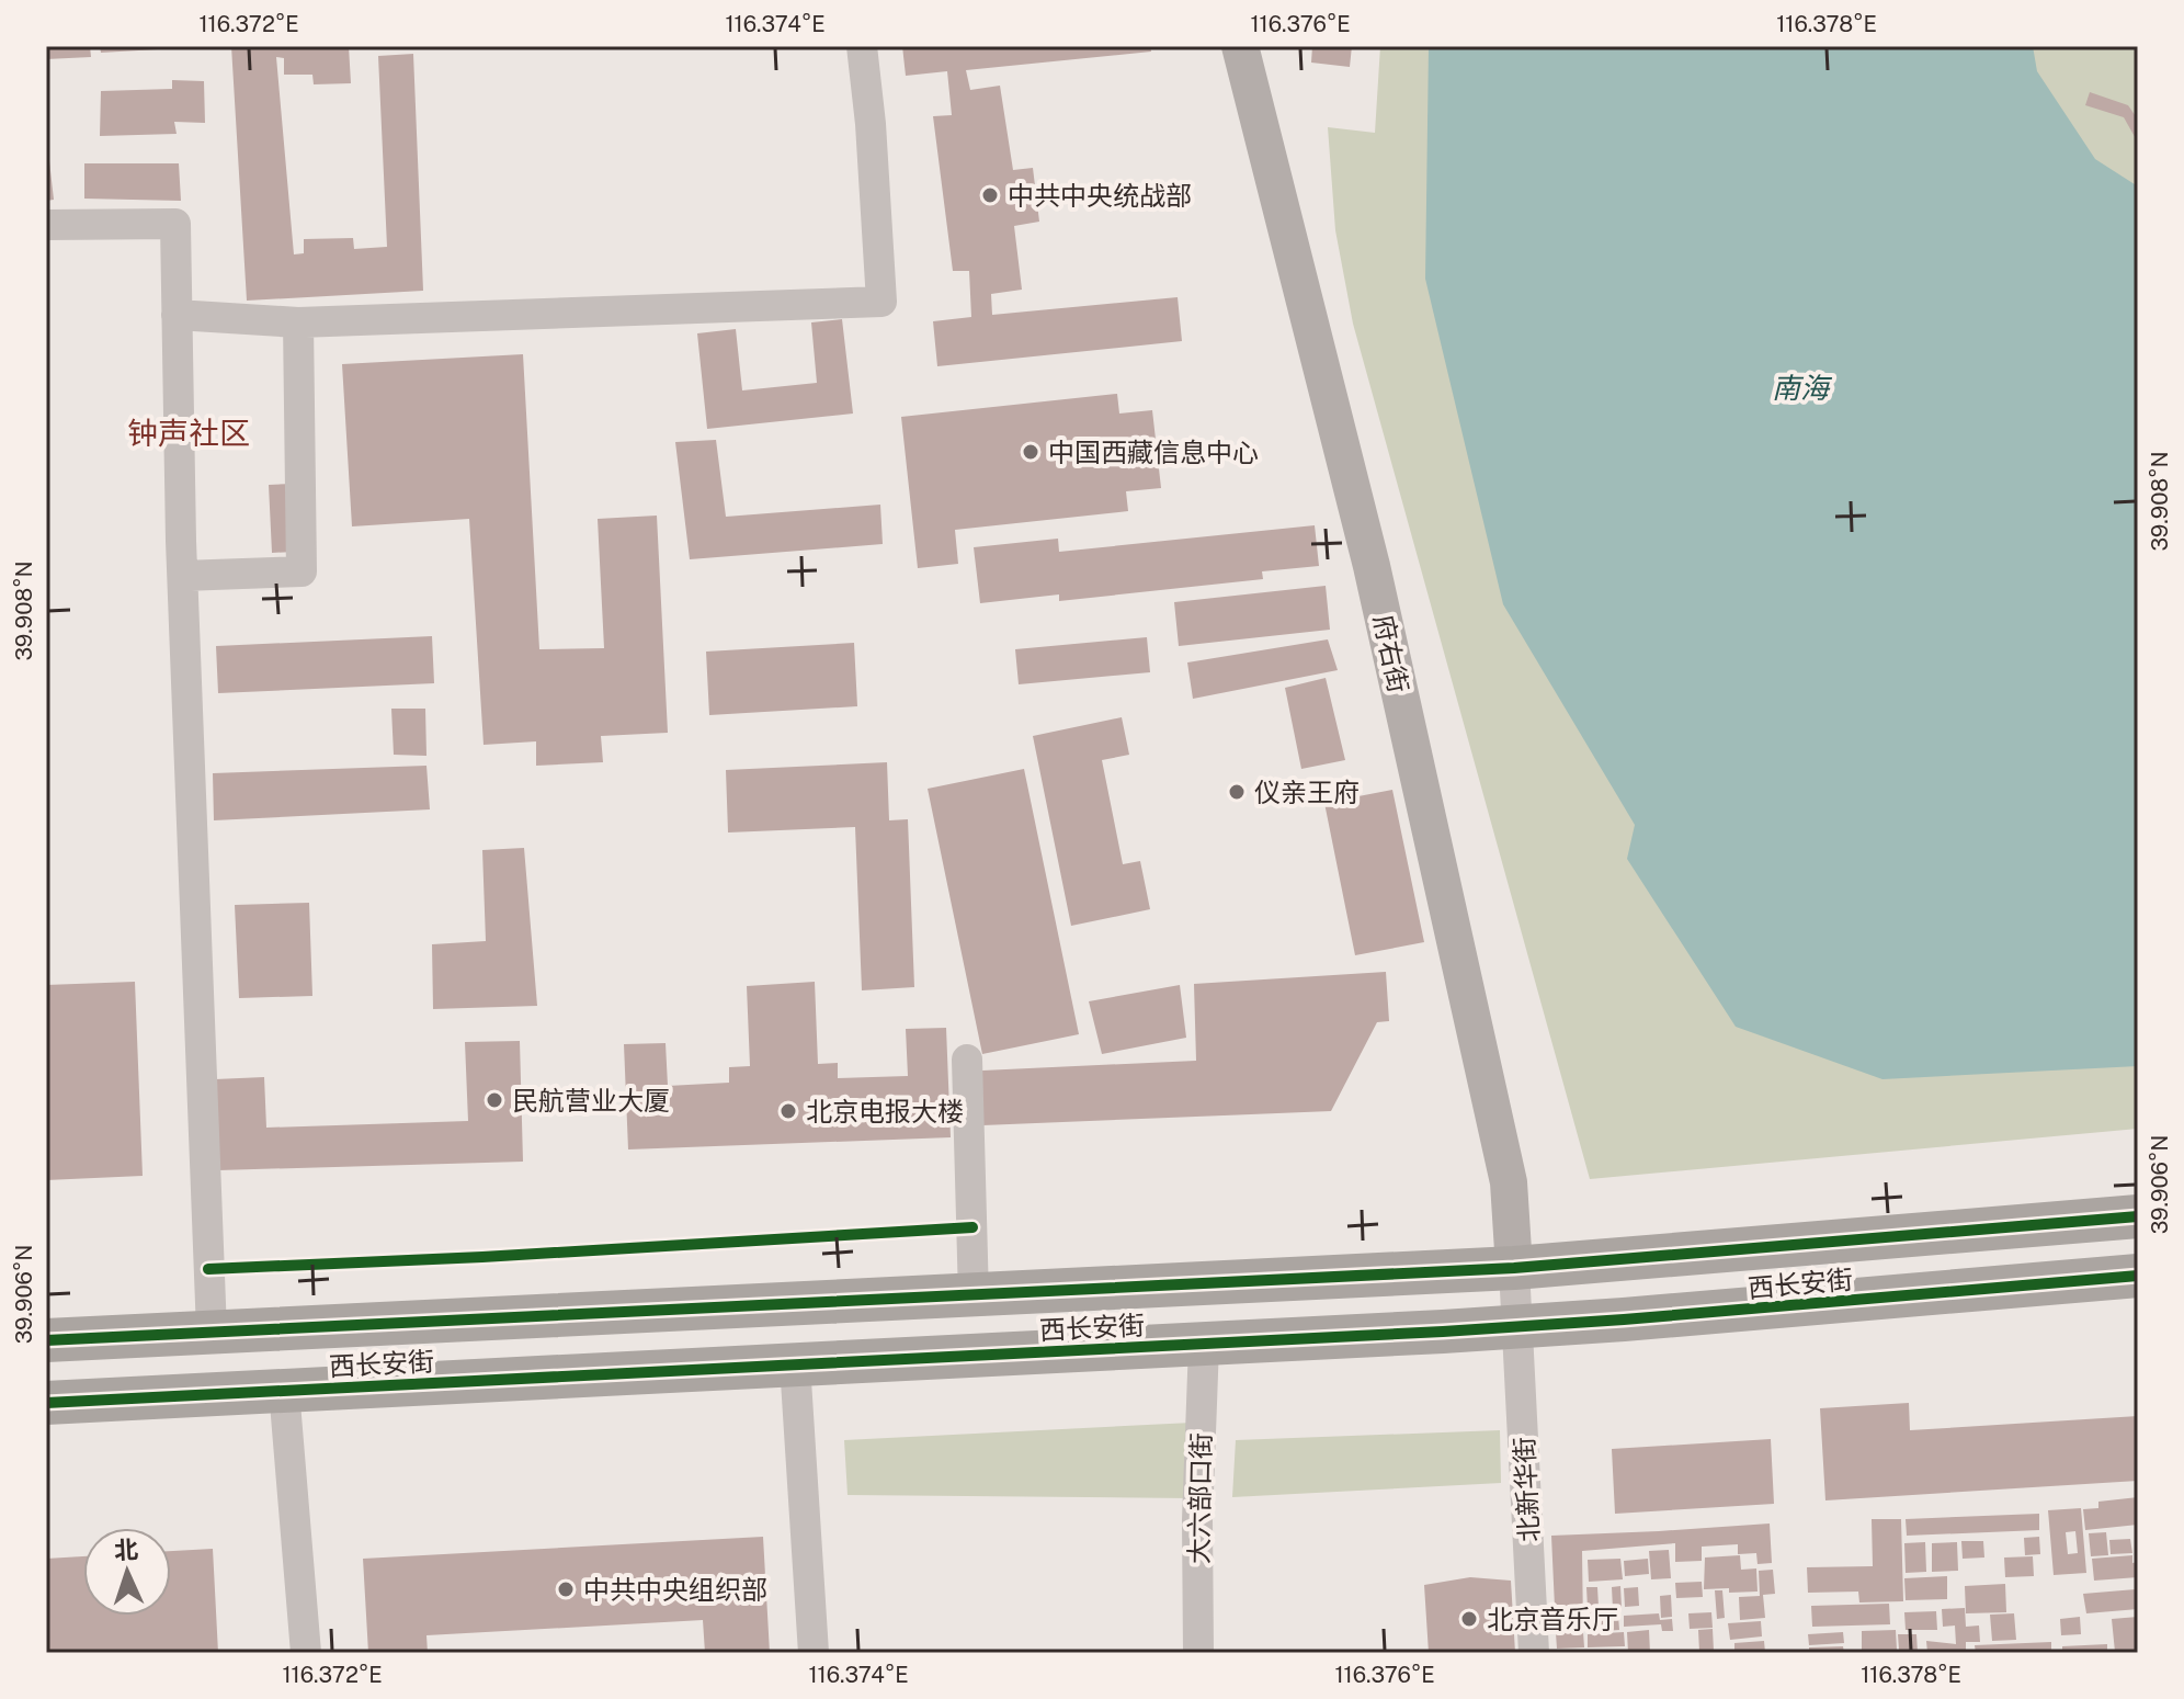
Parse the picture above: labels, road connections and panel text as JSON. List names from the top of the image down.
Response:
{
  "streets": {
    "highway": ["西长安街"],
    "main road": ["府右街"],
    "street": ["北新华街", "大六部口街"]
  },
  "crossings": [
    ["府右街", "西长安街"],
    ["府右街", "北新华街"],
    ["西长安街", "北新华街"],
    ["西长安街", "大六部口街"]
  ],
  "districts": ["钟声社区"],
  "water": ["南海"],
  "places": [
    "中共中央统战部",
    "中国西藏信息中心",
    "仪亲王府",
    "民航营业大厦",
    "北京电报大楼",
    "中共中央组织部",
    "北京音乐厅"
  ],
  "north": "top",
  "coordinates": [
    "116.372°E",
    "116.374°E",
    "116.376°E",
    "116.378°E",
    "39.908°N",
    "39.906°N"
  ]
}
